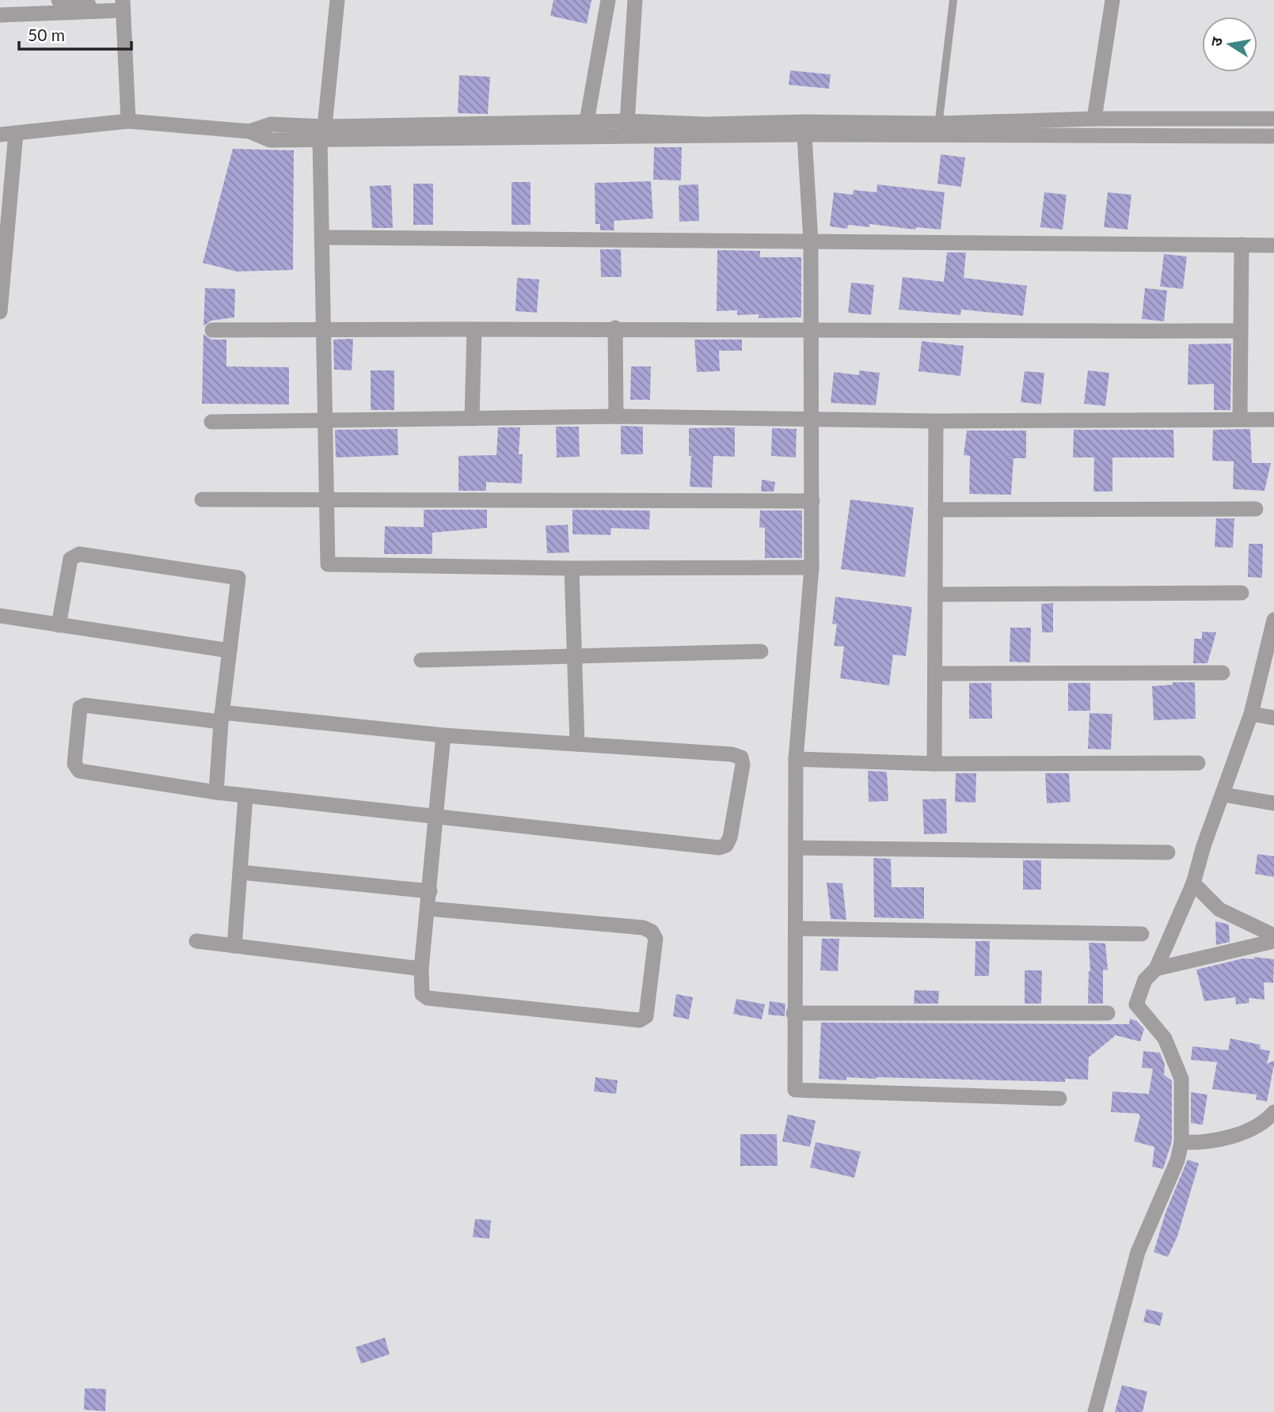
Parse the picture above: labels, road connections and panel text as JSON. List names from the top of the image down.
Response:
{
  "scale_bar": "50 m",
  "north": "left"
}
